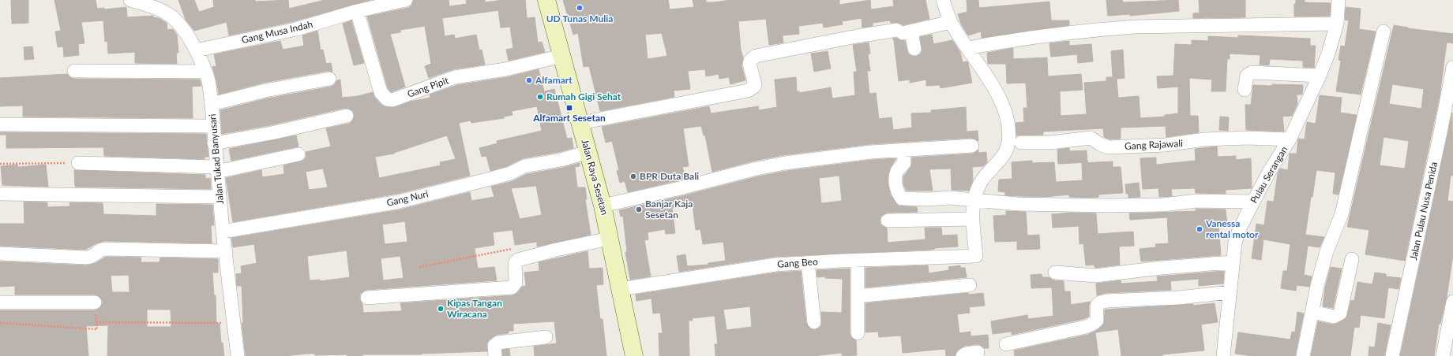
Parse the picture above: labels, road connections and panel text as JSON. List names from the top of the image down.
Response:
{
  "streets": {
    "main road": ["Jalan Raya Sesetan"],
    "street": [
      "Gang Musa Indah",
      "Gang Pipit",
      "Gang Rajawali",
      "Jalan Tukad Banyusari",
      "Pulau Serangan",
      "Gang Nuri",
      "Jalan Pulau Nusa Penida",
      "Gang Beo"
    ]
  },
  "crossings": [
    ["Gang Musa Indah", "Gang Pipit"],
    ["Gang Musa Indah", "Jalan Tukad Banyusari"],
    ["Gang Pipit", "Jalan Raya Sesetan"],
    ["Gang Rajawali", "Pulau Serangan"],
    ["Jalan Tukad Banyusari", "Gang Nuri"],
    ["Jalan Raya Sesetan", "Gang Nuri"],
    ["Jalan Raya Sesetan", "Gang Beo"]
  ],
  "places": {
    "other": [
      "UD Tunas Mulia",
      "Alfamart",
      "Rumah Gigi Sehat",
      "BPR Duta Bali",
      "Banjar Kaja Sesetan",
      "Vanessa rental motor",
      "Kipas Tangan Wiracana"
    ],
    "transit": ["Alfamart Sesetan"]
  }
}
